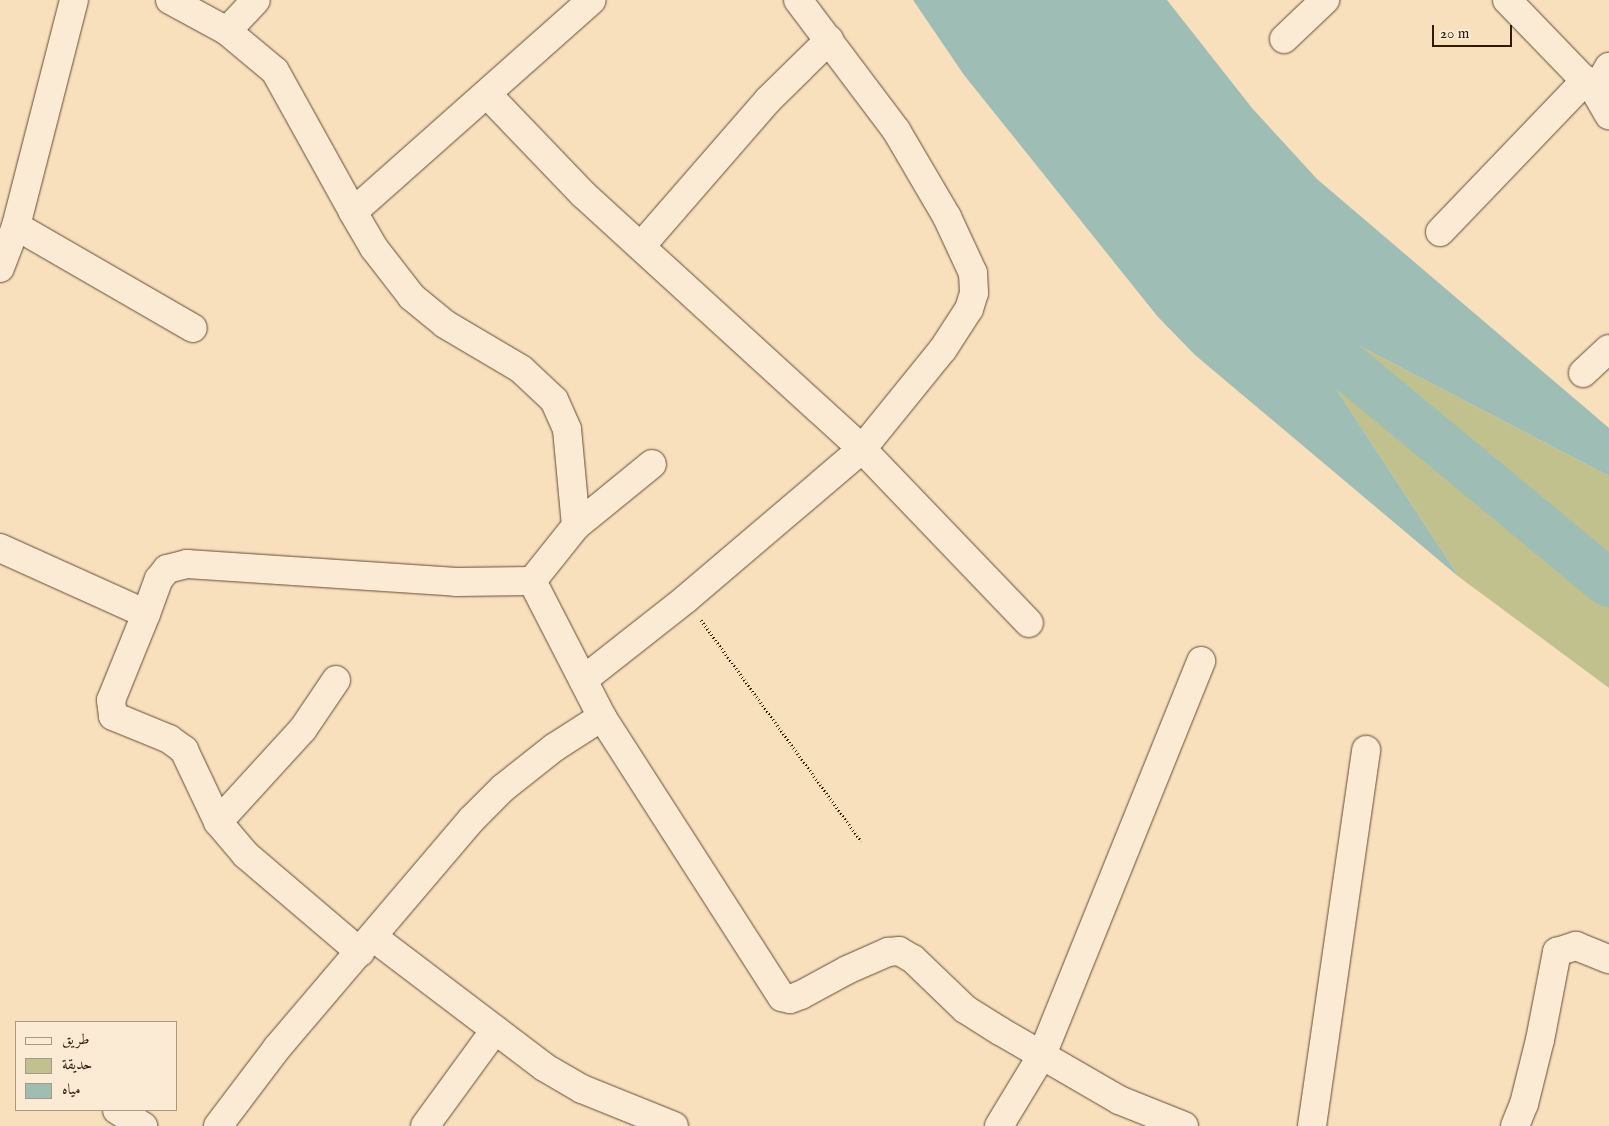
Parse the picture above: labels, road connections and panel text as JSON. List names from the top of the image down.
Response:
{
  "legend": ["طريق", "حديقة", "مياه"],
  "scale_bar": "20 m"
}
